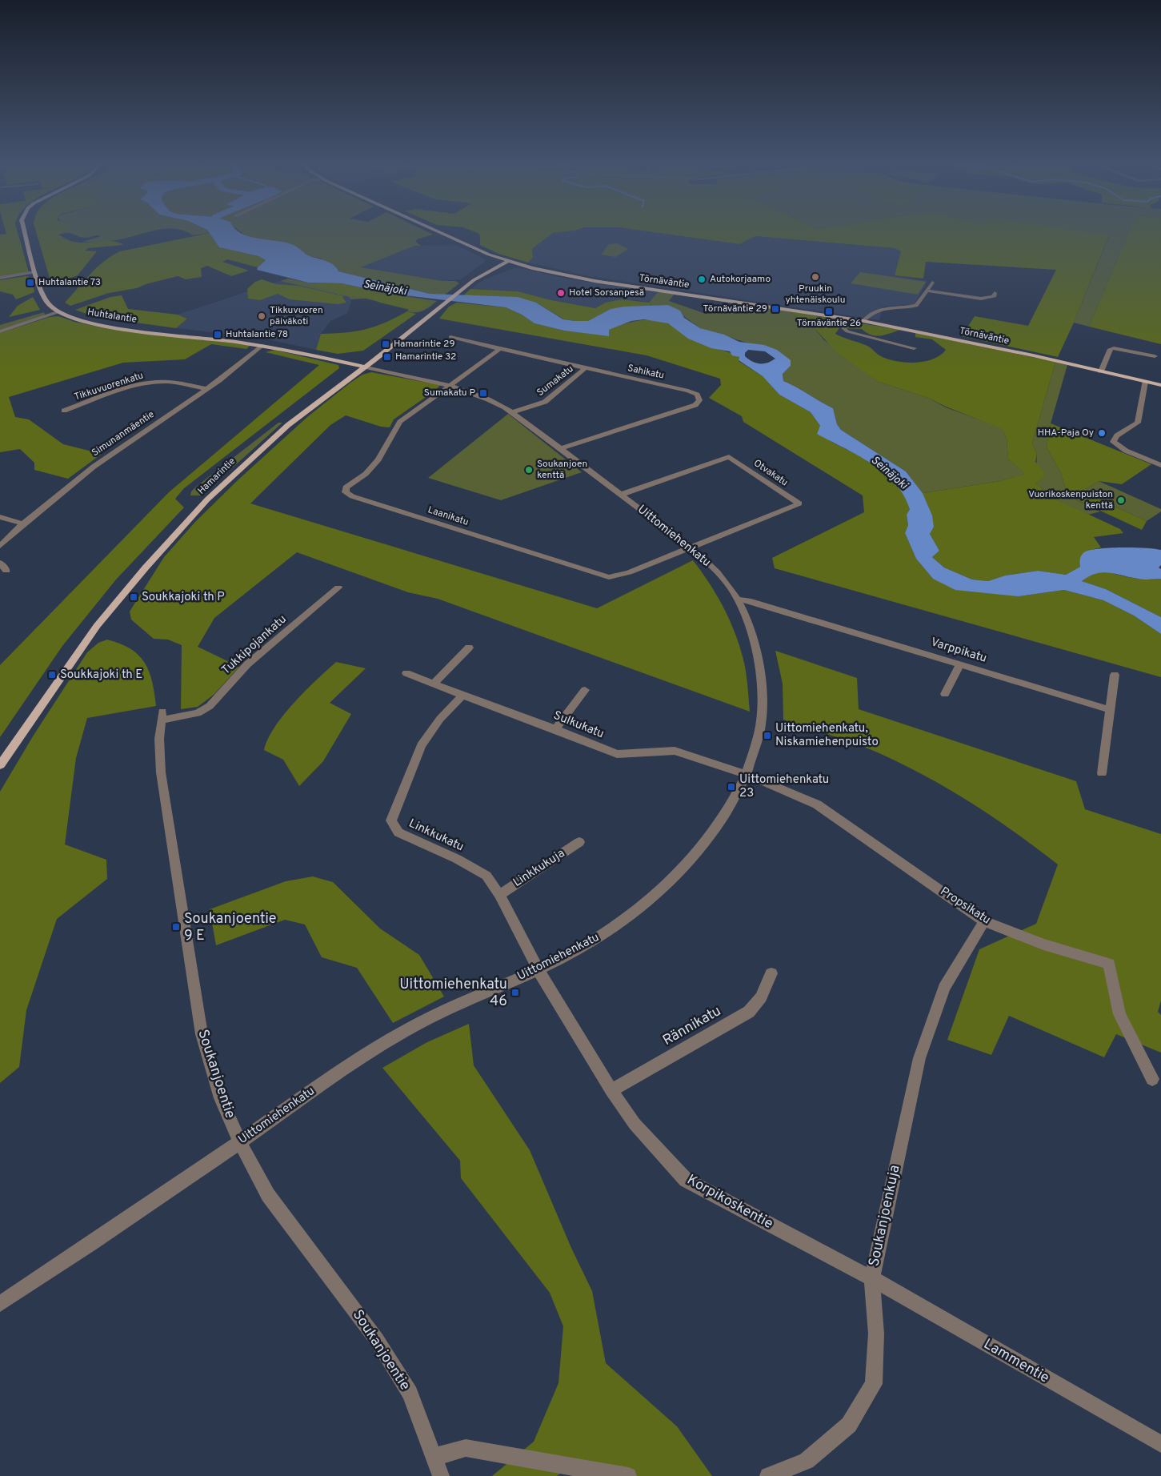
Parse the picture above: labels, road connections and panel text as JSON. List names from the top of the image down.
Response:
{
  "streets": {
    "main road": ["Törnäväntie", "Huhtalantie", "Hamarintie"],
    "street": [
      "Sahikatu",
      "Sumakatu",
      "Tikkuvuorenkatu",
      "Simunanmäentie",
      "Otvakatu",
      "Laanikatu",
      "Uittomiehenkatu",
      "Tukkipojankatu",
      "Varppikatu",
      "Sulkukatu",
      "Linkkukatu",
      "Linkkukuja",
      "Propsikatu",
      "Rännikatu",
      "Soukanjoentie",
      "Korpikoskentie",
      "Soukanjoenkuja",
      "Lammentie"
    ]
  },
  "crossings": [
    ["Törnäväntie", "Hamarintie"],
    ["Huhtalantie", "Simunanmäentie"],
    ["Huhtalantie", "Hamarintie"],
    ["Huhtalantie", "Uittomiehenkatu"],
    ["Sahikatu", "Sumakatu"],
    ["Sahikatu", "Uittomiehenkatu"],
    ["Sumakatu", "Uittomiehenkatu"],
    ["Tikkuvuorenkatu", "Simunanmäentie"],
    ["Otvakatu", "Laanikatu"],
    ["Otvakatu", "Uittomiehenkatu"],
    ["Hamarintie", "Uittomiehenkatu"],
    ["Laanikatu", "Uittomiehenkatu"],
    ["Uittomiehenkatu", "Varppikatu"],
    ["Uittomiehenkatu", "Sulkukatu"],
    ["Uittomiehenkatu", "Linkkukatu"],
    ["Uittomiehenkatu", "Propsikatu"],
    ["Uittomiehenkatu", "Soukanjoentie"],
    ["Uittomiehenkatu", "Korpikoskentie"],
    ["Tukkipojankatu", "Soukanjoentie"],
    ["Sulkukatu", "Linkkukatu"],
    ["Sulkukatu", "Propsikatu"],
    ["Linkkukatu", "Linkkukuja"],
    ["Linkkukatu", "Korpikoskentie"],
    ["Propsikatu", "Soukanjoenkuja"],
    ["Rännikatu", "Korpikoskentie"],
    ["Korpikoskentie", "Soukanjoenkuja"],
    ["Korpikoskentie", "Lammentie"],
    ["Soukanjoenkuja", "Lammentie"]
  ],
  "water": ["Seinäjoki"],
  "places": {
    "other": [
      "Pruukin yhtenäiskoulu",
      "Autokorjaamo",
      "Hotel Sorsanpesä",
      "Tikkuvuoren päiväkoti",
      "HHA-Paja Oy",
      "Soukanjoen kenttä",
      "Vuorikoskenpuiston kenttä"
    ],
    "transit": [
      "Huhtalantie 73",
      "Törnäväntie 29",
      "Törnäväntie 26",
      "Huhtalantie 78",
      "Hamarintie 29",
      "Hamarintie 32",
      "Sumakatu P",
      "Soukkajoki th P",
      "Soukkajoki th E",
      "Uittomiehenkatu, Niskamiehenpuisto",
      "Uittomiehenkatu 23",
      "Soukanjoentie 9 E",
      "Uittomiehenkatu 46"
    ]
  }
}
